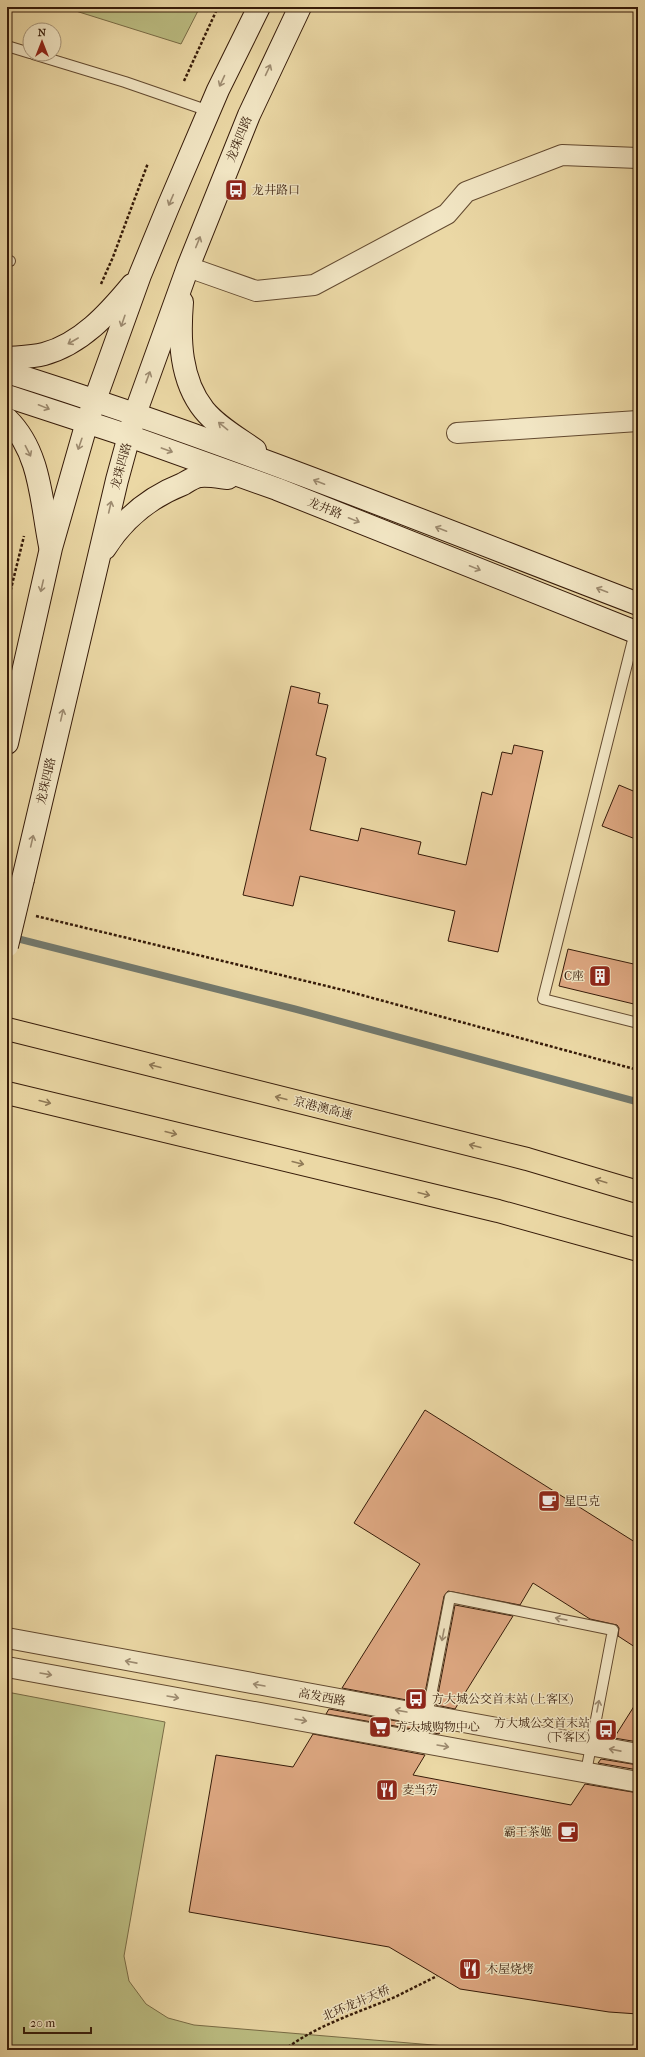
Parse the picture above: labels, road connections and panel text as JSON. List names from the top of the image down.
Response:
{
  "streets": {
    "highway": ["京港澳高速"],
    "main road": ["龙珠四路", "龙井路"],
    "street": ["高发西路"],
    "path": ["北环龙井天桥"]
  },
  "crossings": [
    ["龙珠四路", "龙井路"]
  ],
  "places": {
    "bus stop": ["龙井路口", "方大城公交首末站 (上客区)", "方大城公交首末站 (下客区)"],
    "building": ["C座"],
    "cafe": ["星巴克", "霸王茶姬"],
    "supermarket": ["方大城购物中心"],
    "restaurant": ["麦当劳", "木屋烧烤"]
  },
  "scale_bar": "20 m",
  "north": "top"
}
